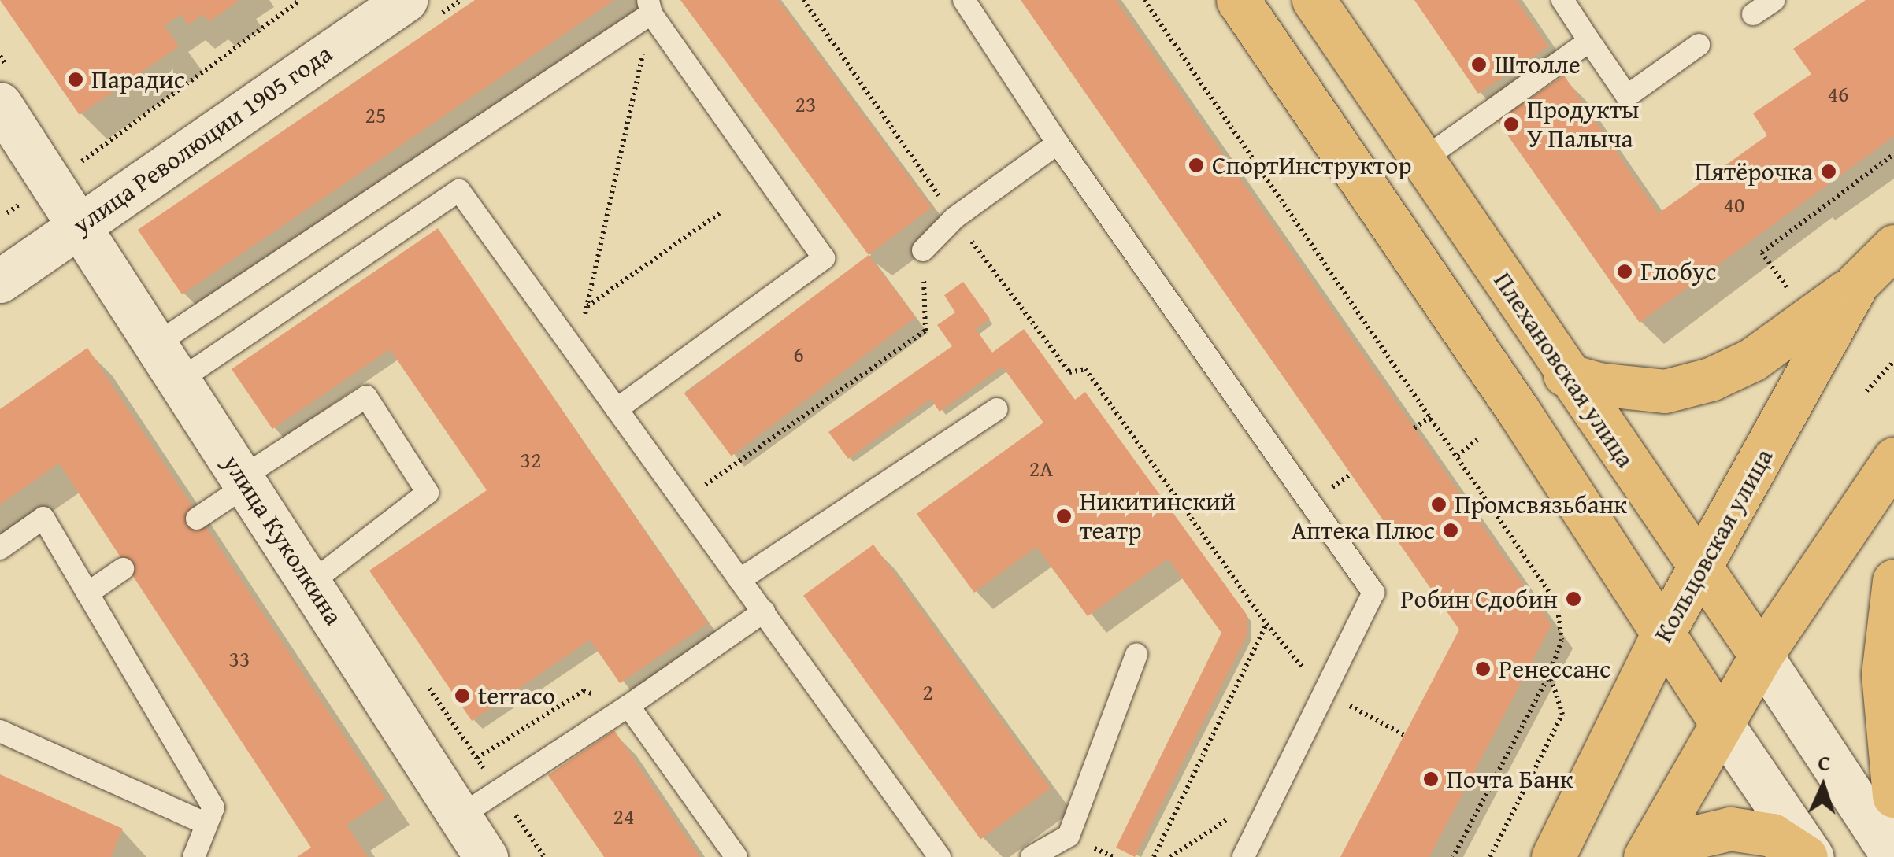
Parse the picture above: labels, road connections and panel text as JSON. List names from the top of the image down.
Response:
{
  "streets": {
    "main road": ["Плехановская улица", "Кольцовская улица"],
    "street": ["улица Революции 1905 года", "улица Куколкина"]
  },
  "crossings": [
    ["улица Революции 1905 года", "улица Куколкина"],
    ["Плехановская улица", "Кольцовская улица"]
  ],
  "places": [
    "Штолле",
    "Парадис",
    "Продукты У Палыча",
    "СпортИнструктор",
    "Пятёрочка",
    "Глобус",
    "Промсвязьбанк",
    "Никитинский театр",
    "Аптека Плюс",
    "Робин Сдобин",
    "Ренессанс",
    "terraco",
    "Почта Банк"
  ],
  "house_numbers": [
    "46",
    "23",
    "25",
    "40",
    "6",
    "32",
    "2А",
    "33",
    "2",
    "24"
  ],
  "north": "top"
}
